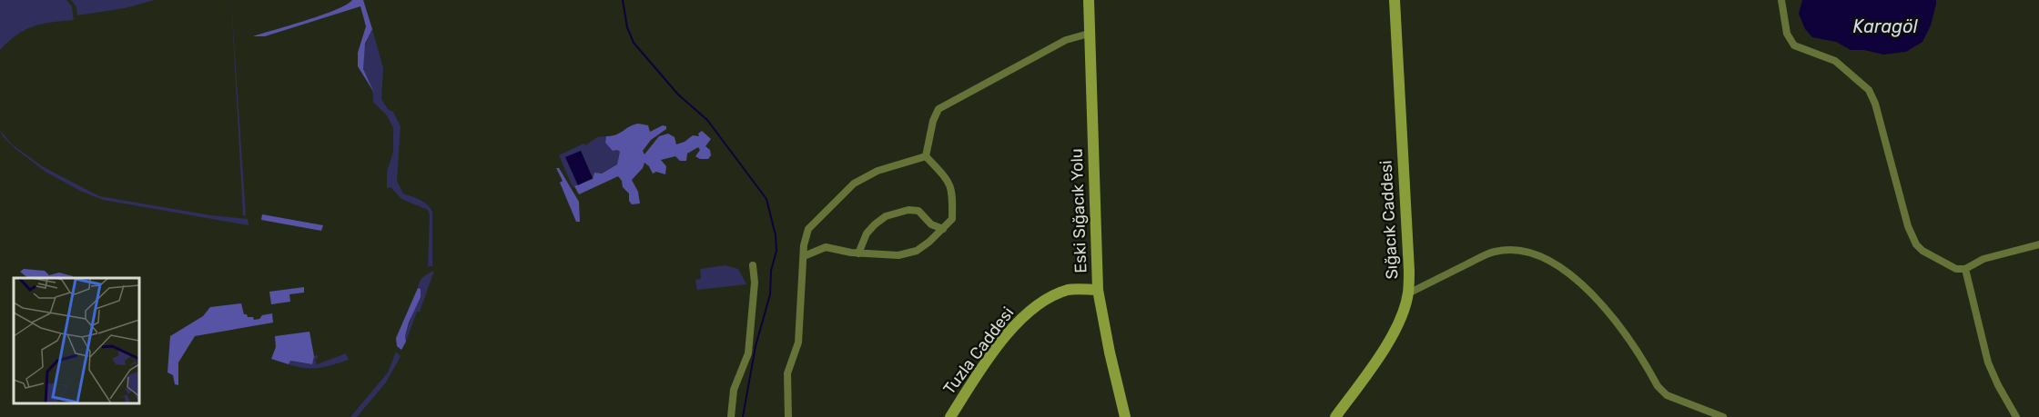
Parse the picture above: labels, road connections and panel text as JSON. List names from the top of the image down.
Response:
{
  "streets": {
    "main road": ["Eski Sığacık Yolu", "Sığacık Caddesi", "Tuzla Caddesi"]
  },
  "crossings": [
    ["Eski Sığacık Yolu", "Tuzla Caddesi"]
  ],
  "water": ["Karagöl"]
}
